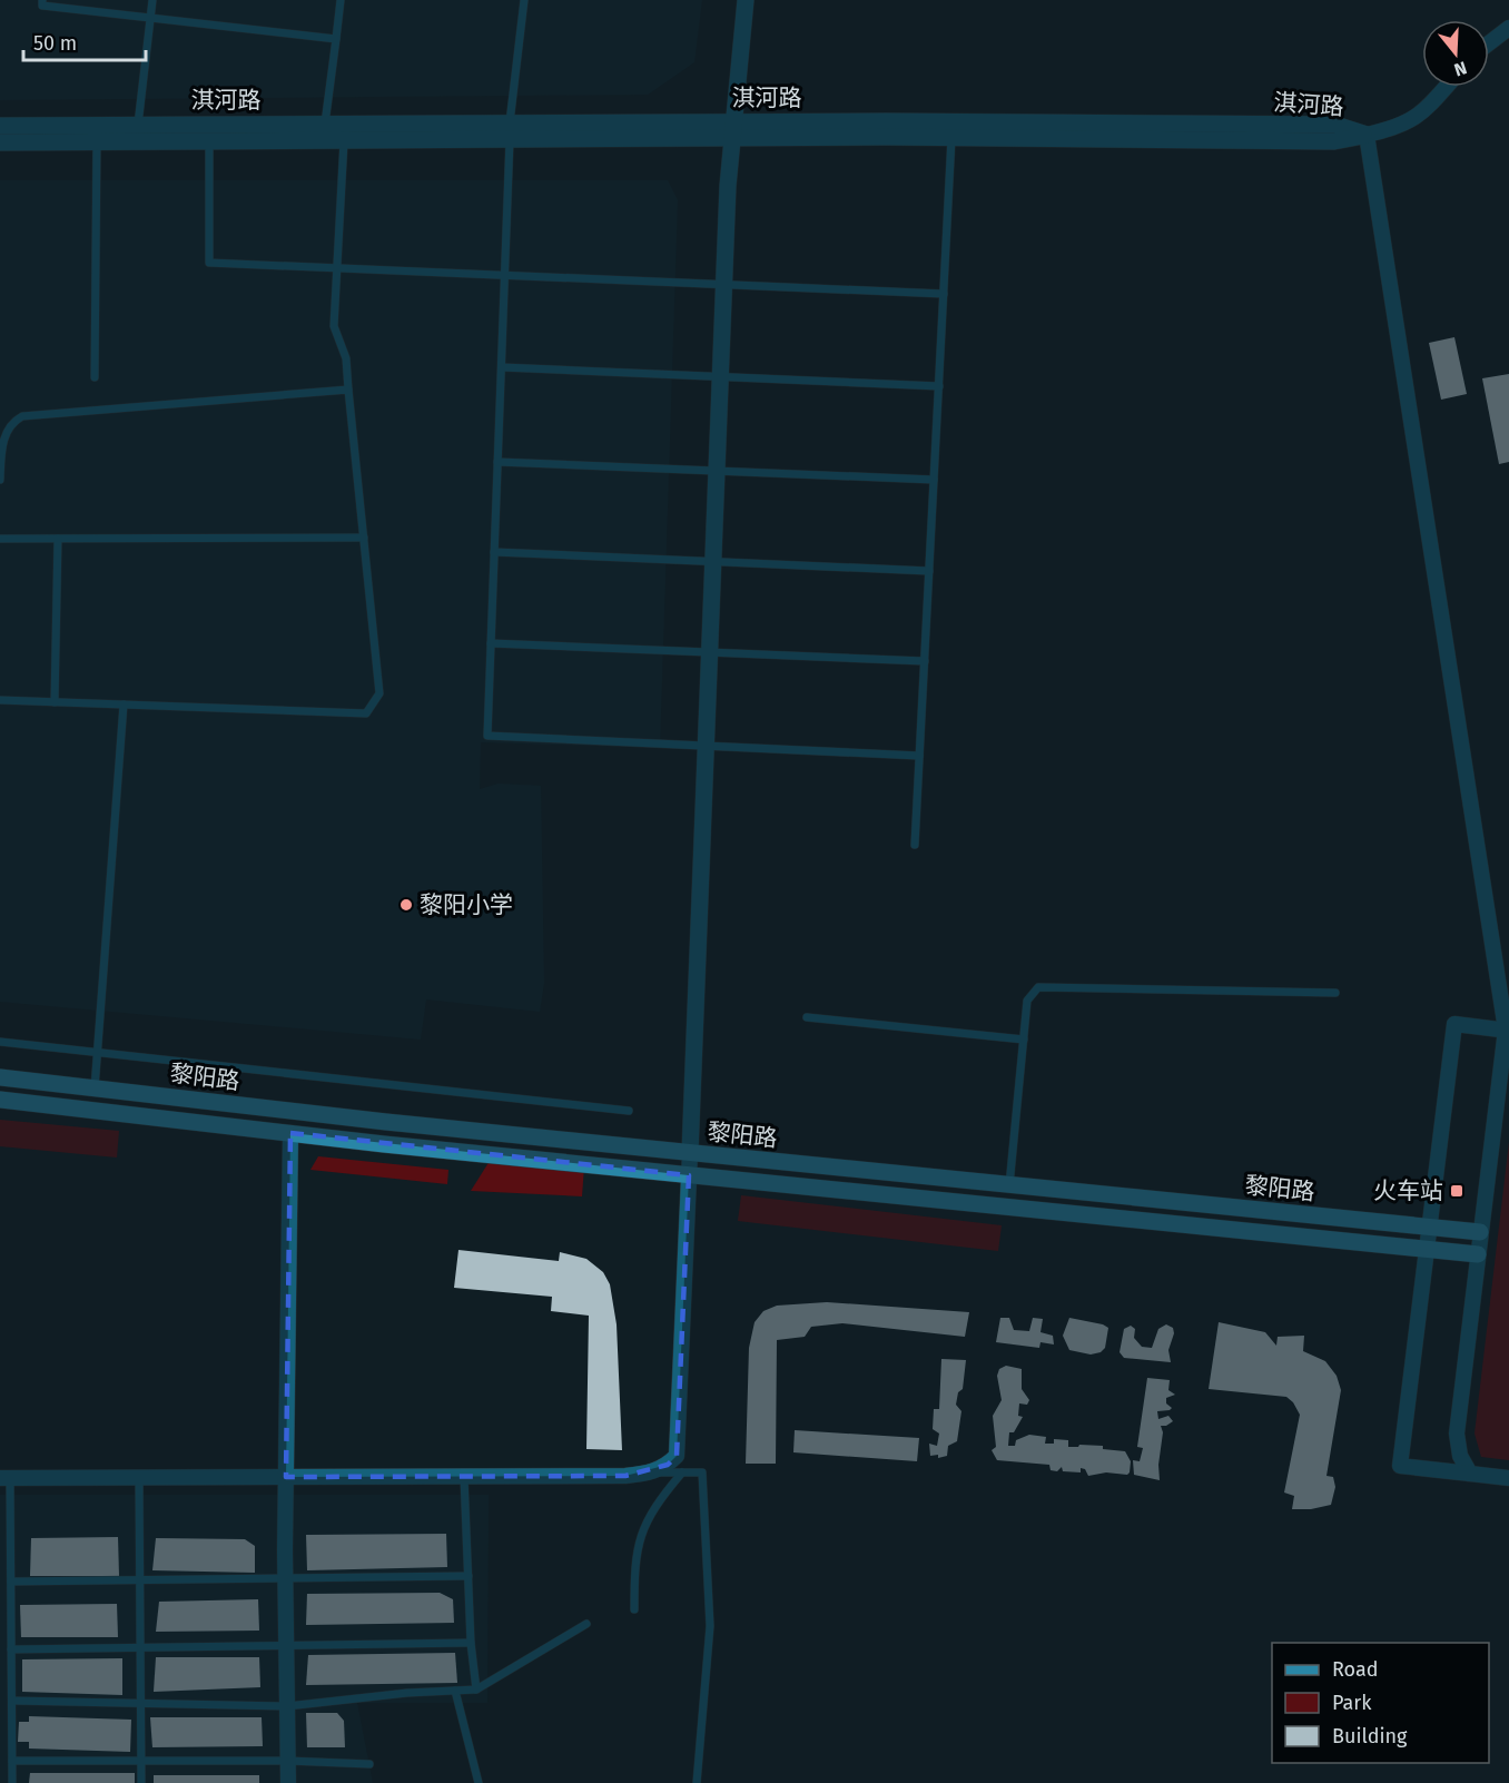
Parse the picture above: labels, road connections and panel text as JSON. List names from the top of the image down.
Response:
{
  "streets": {
    "main road": ["黎阳路"],
    "street": ["淇河路"]
  },
  "places": {
    "other": ["黎阳小学"],
    "transit": ["火车站"]
  },
  "legend": ["Road", "Park", "Building"],
  "scale_bar": "50 m",
  "north": "bottom"
}
